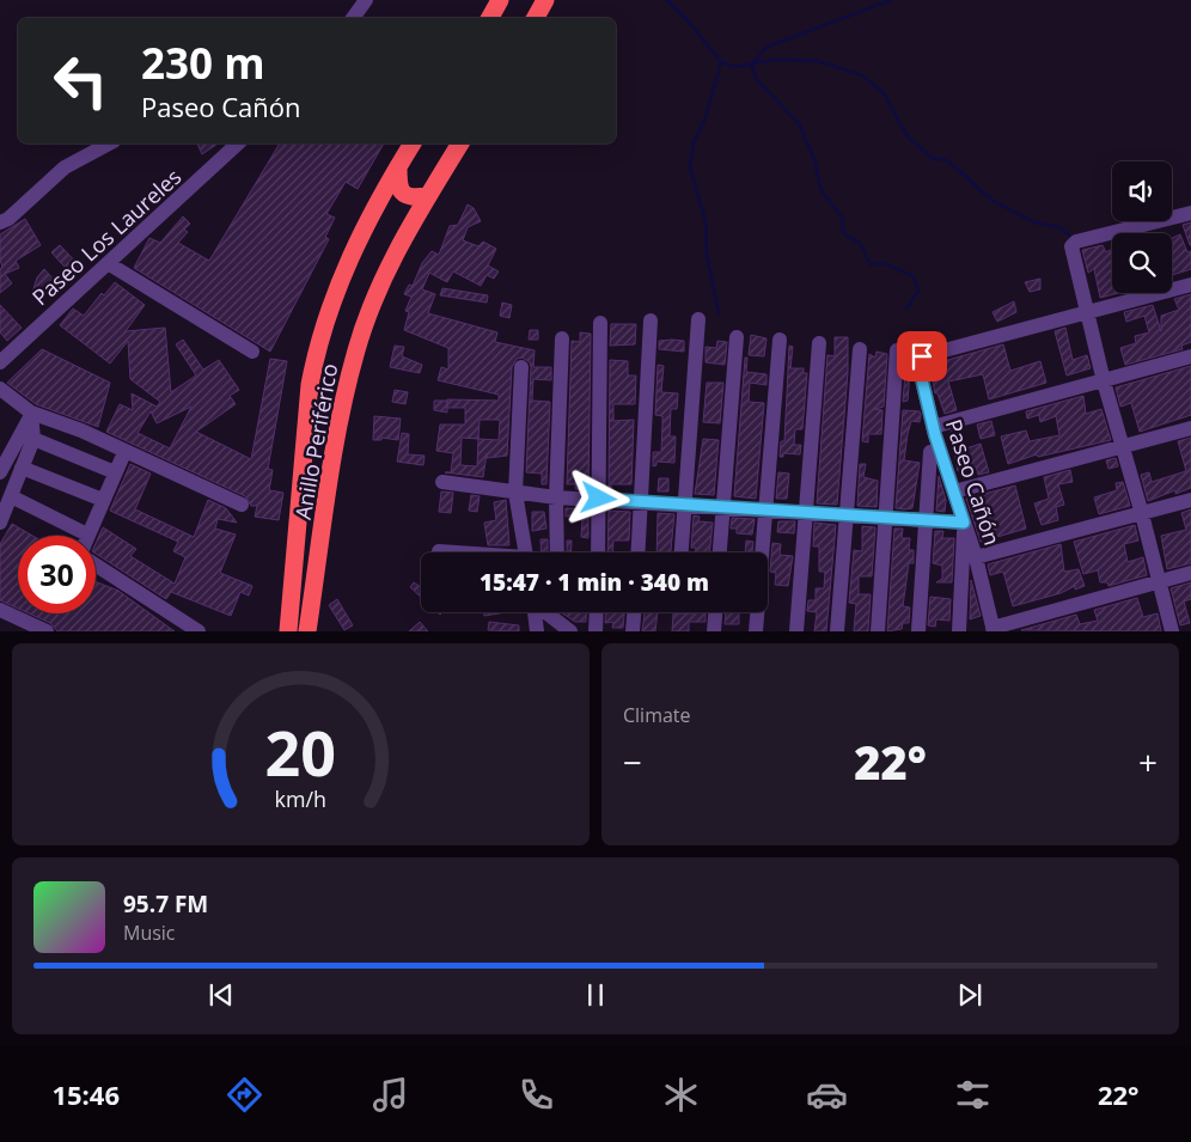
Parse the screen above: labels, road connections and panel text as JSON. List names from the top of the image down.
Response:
{
  "streets": {
    "highway": ["Anillo Periférico"],
    "street": ["Paseo Los Laureles", "Paseo Cañón"]
  },
  "page": {
    "turn": ["230 m", "Paseo Cañón"],
    "limit": "30",
    "trip": "15:47 · 1 min · 340 m",
    "tile": "Climate",
    "heat": ["−", "22°", "+"],
    "song": ["95.7 FM", "Music"],
    "tabs": ["15:46", "22°"],
    "gauge": ["20", "km/h"]
  }
}
